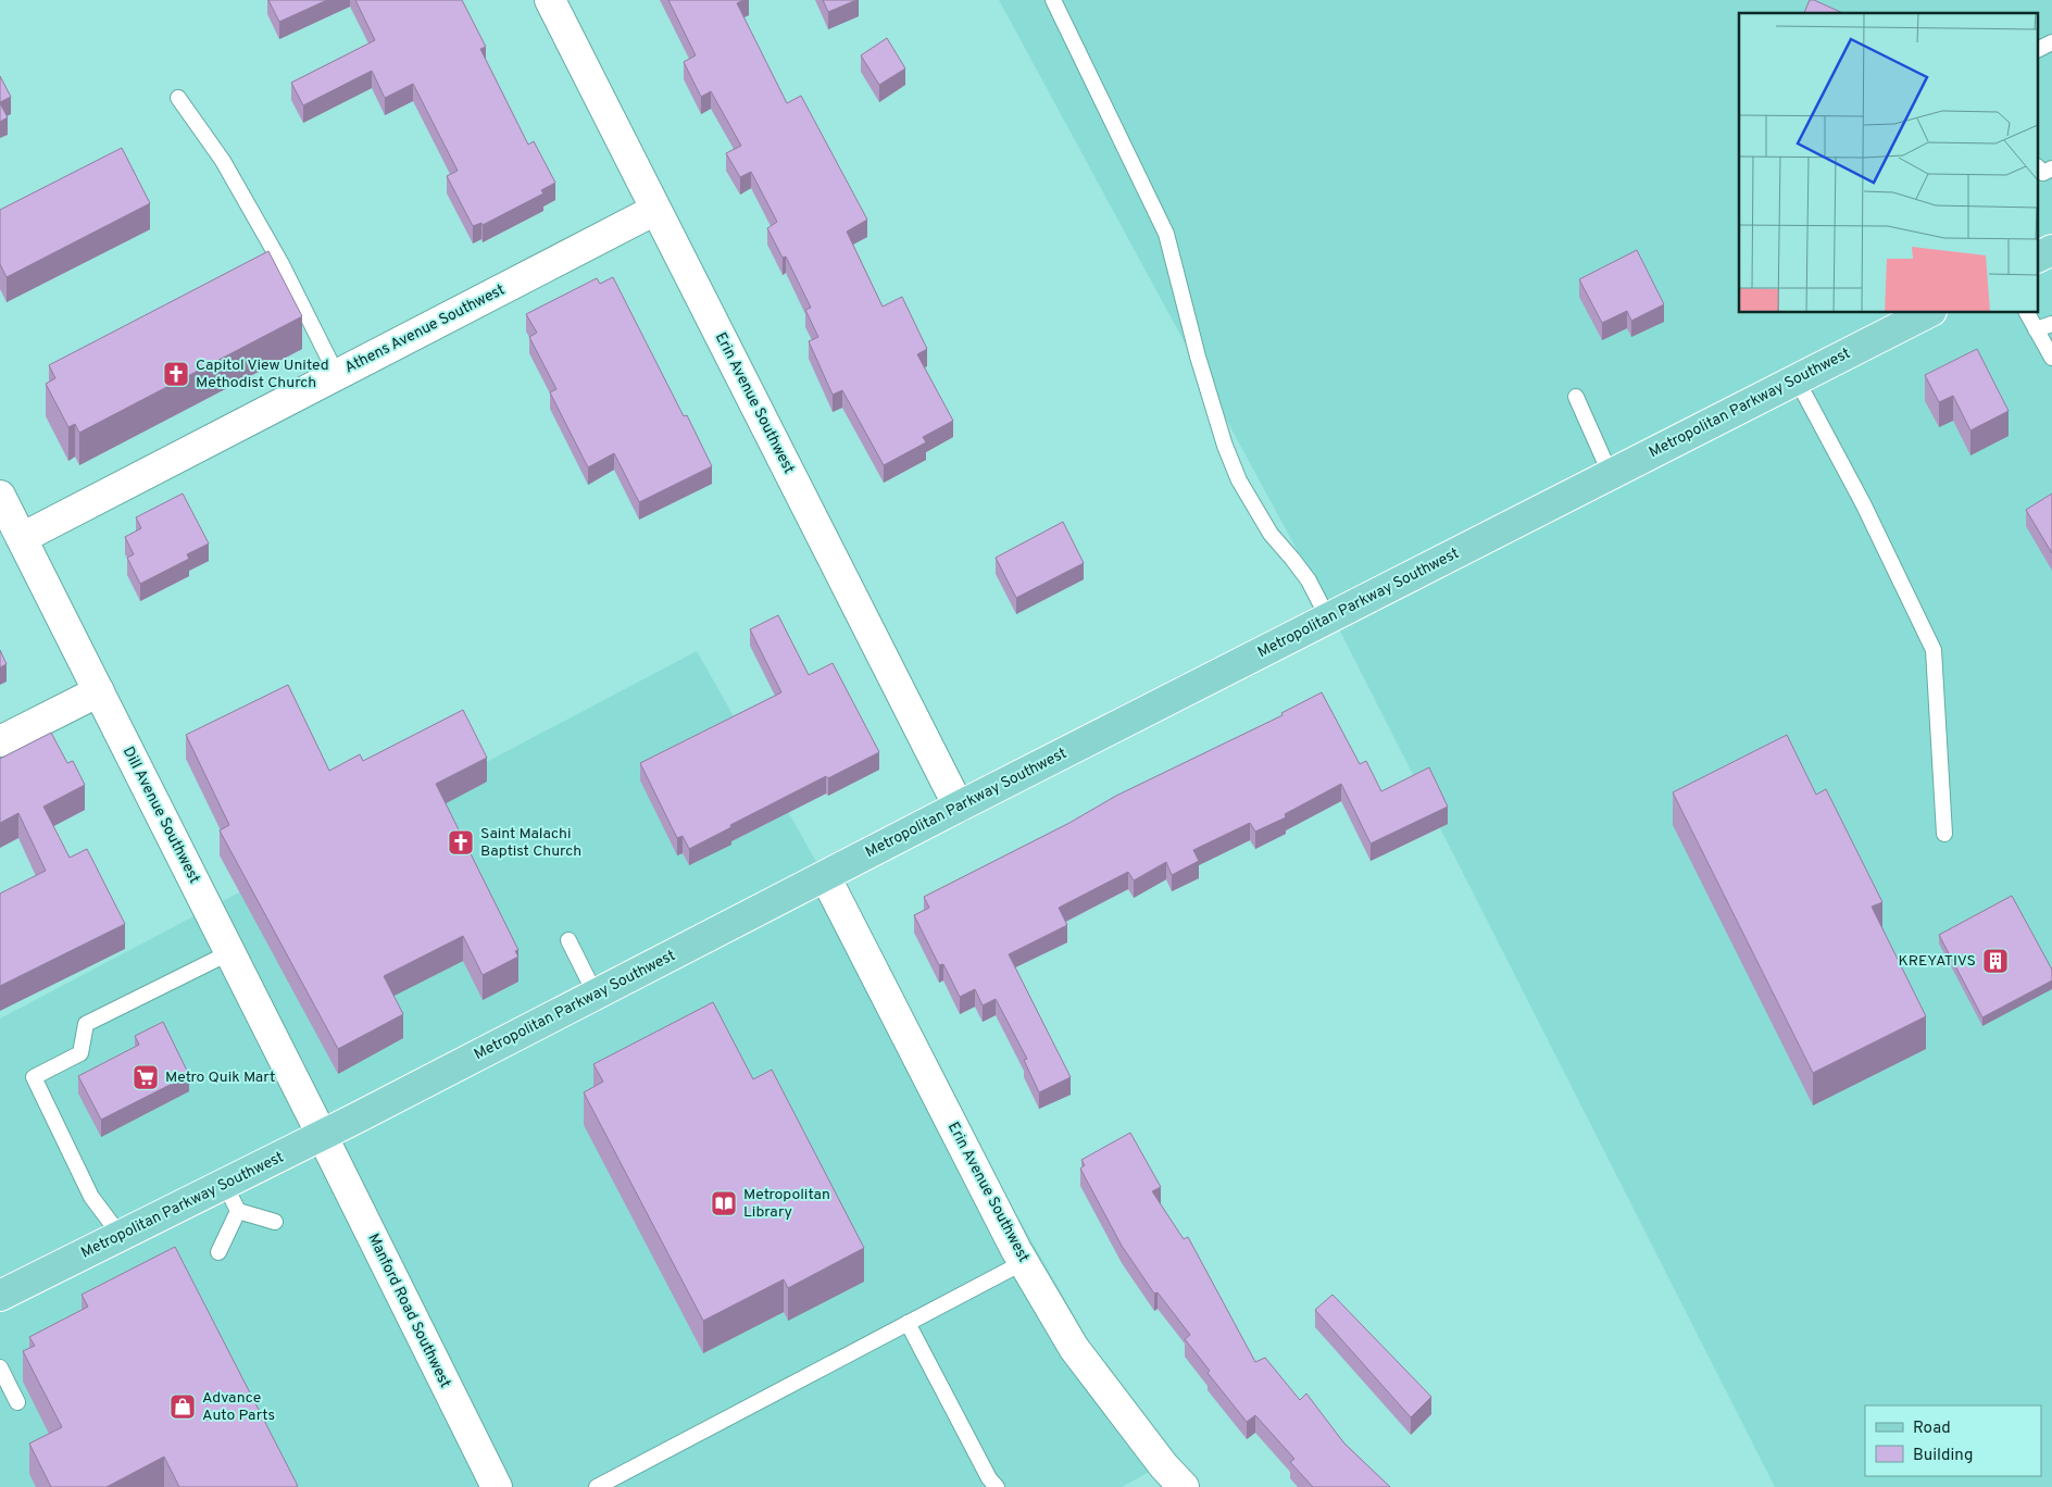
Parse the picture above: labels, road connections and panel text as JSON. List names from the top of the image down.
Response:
{
  "streets": {
    "main road": ["Metropolitan Parkway Southwest"],
    "street": [
      "Athens Avenue Southwest",
      "Erin Avenue Southwest",
      "Dill Avenue Southwest",
      "Manford Road Southwest"
    ]
  },
  "crossings": [
    ["Athens Avenue Southwest", "Erin Avenue Southwest"],
    ["Athens Avenue Southwest", "Dill Avenue Southwest"],
    ["Erin Avenue Southwest", "Metropolitan Parkway Southwest"],
    ["Metropolitan Parkway Southwest", "Dill Avenue Southwest"],
    ["Metropolitan Parkway Southwest", "Manford Road Southwest"],
    ["Dill Avenue Southwest", "Manford Road Southwest"]
  ],
  "places": {
    "church": ["Capitol View United Methodist Church", "Saint Malachi Baptist Church"],
    "building": ["KREYATIVS"],
    "supermarket": ["Metro Quik Mart"],
    "library": ["Metropolitan Library"],
    "shop": ["Advance Auto Parts"]
  },
  "legend": ["Road", "Building"]
}
